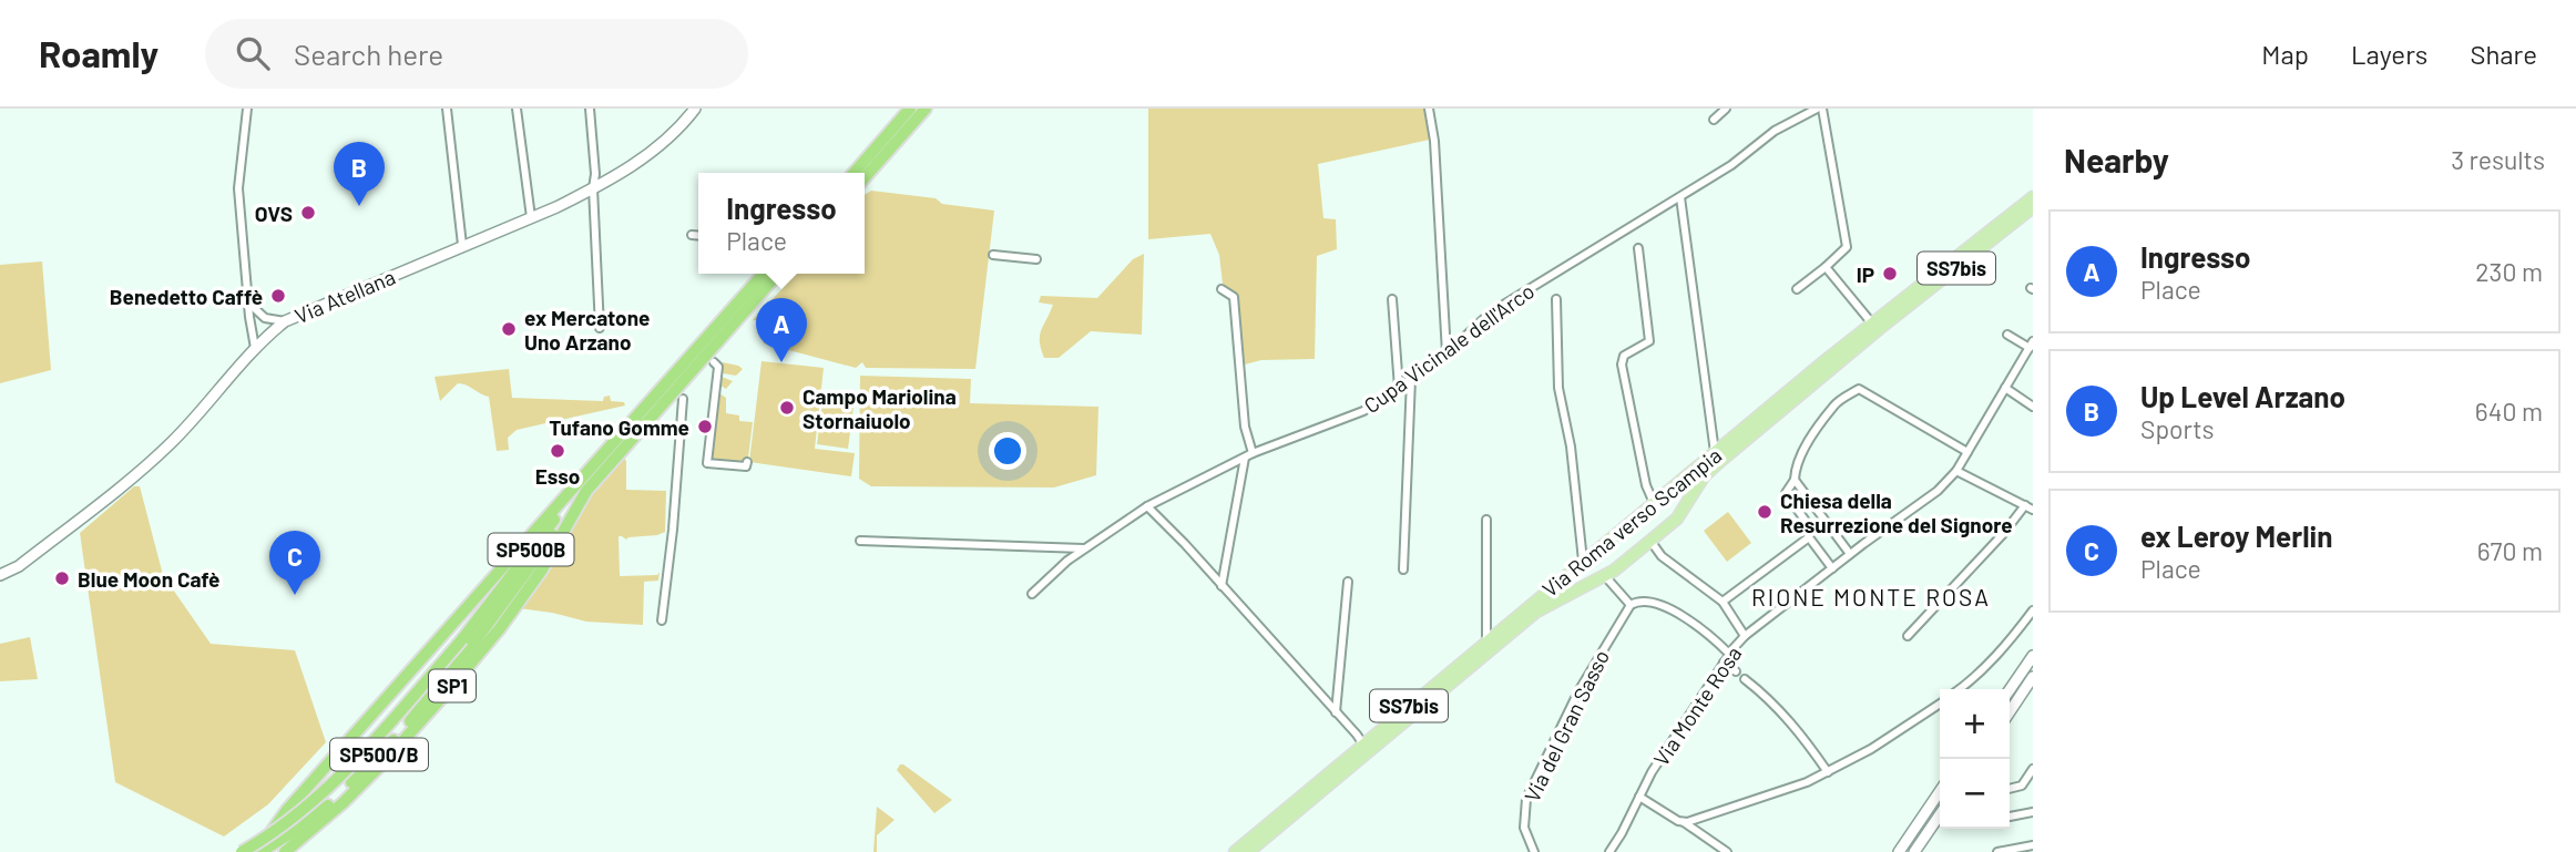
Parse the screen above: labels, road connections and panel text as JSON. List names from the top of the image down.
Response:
{
  "streets": {
    "highway": ["SP500B", "SP1", "SP500/B"],
    "main road": ["SS7bis", "Via Atellana", "Via Roma verso Scampia"],
    "street": ["Cupa Vicinale dell'Arco", "Via Monte Rosa", "Via del Gran Sasso"]
  },
  "crossings": [
    ["SP500B", "SP1"],
    ["SP500B", "SP500/B"],
    ["SP1", "SP500/B"]
  ],
  "districts": ["RIONE MONTE ROSA"],
  "places": [
    "OVS",
    "IP",
    "Benedetto Caffè",
    "ex Mercatone Uno Arzano",
    "Campo Mariolina Stornaiuolo",
    "Tufano Gomme",
    "Esso",
    "Chiesa della Resurrezione del Signore",
    "Blue Moon Cafè"
  ],
  "page": {
    "header": "Roamly",
    "search": "Search here",
    "nav": ["Map", "Layers", "Share"],
    "heading": ["Nearby", "3 results"],
    "pins": ["B", "A", "C"],
    "popup": ["Ingresso", "Place"],
    "list": [
      {
        "mark": "A",
        "name": "Ingresso",
        "note": "Place",
        "value": "230 m"
      },
      {
        "mark": "B",
        "name": "Up Level Arzano",
        "note": "Sports",
        "value": "640 m"
      },
      {
        "mark": "C",
        "name": "ex Leroy Merlin",
        "note": "Place",
        "value": "670 m"
      }
    ],
    "map_buttons": ["+", "−"]
  }
}
